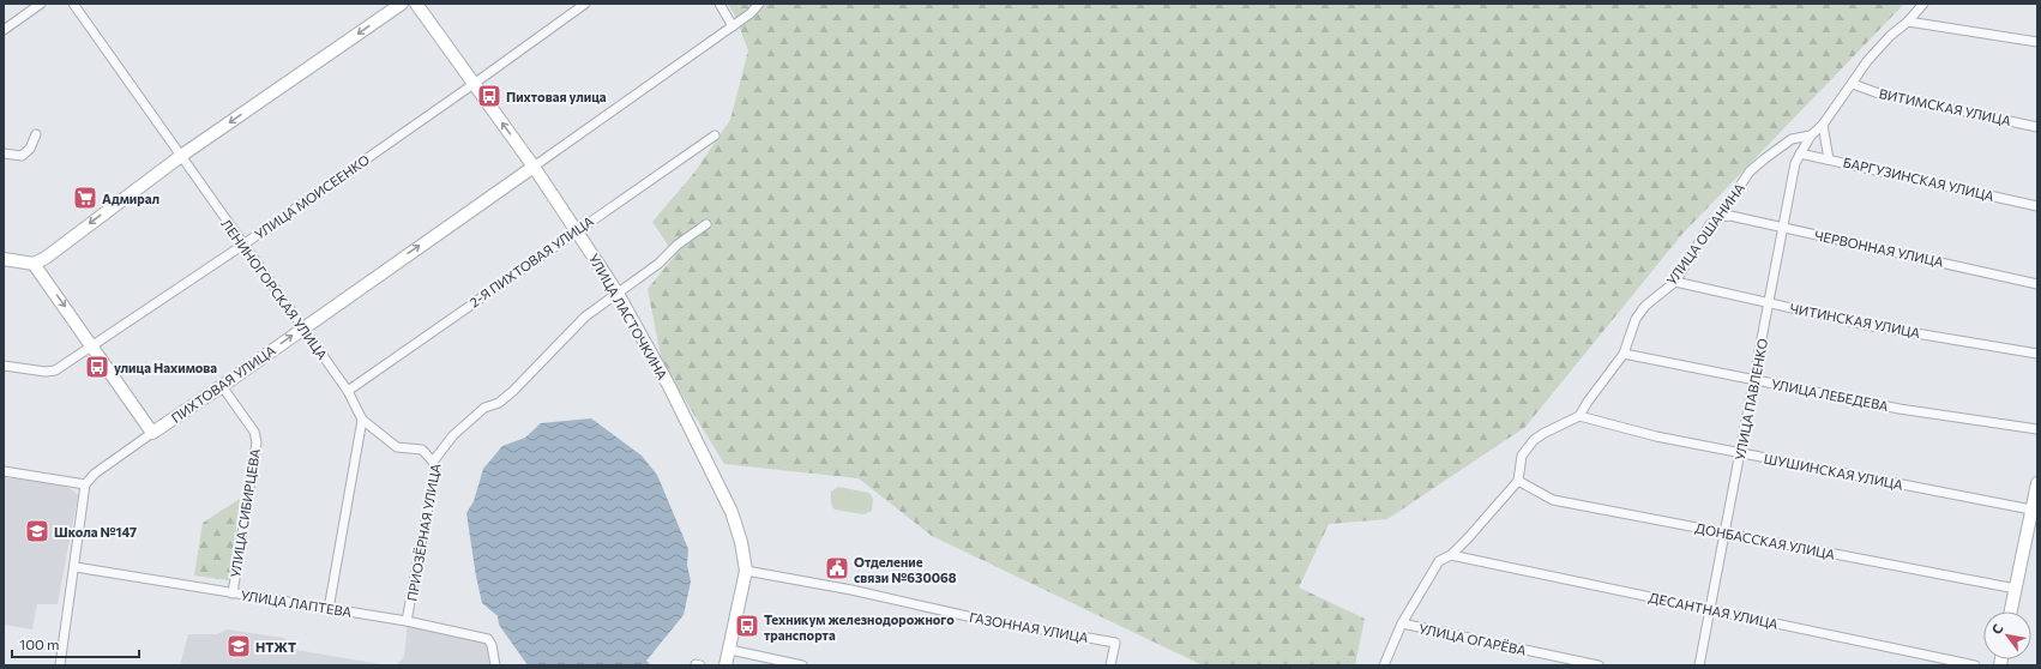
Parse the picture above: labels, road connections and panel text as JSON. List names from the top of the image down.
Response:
{
  "streets": {
    "street": [
      "ВИТИМСКАЯ УЛИЦА",
      "БАРГУЗИНСКАЯ УЛИЦА",
      "УЛИЦА МОИСЕЕНКО",
      "УЛИЦА ОШАНИНА",
      "ЧЕРВОННАЯ УЛИЦА",
      "2-Я ПИХТОВАЯ УЛИЦА",
      "ЛЕНИНОГОРСКАЯ УЛИЦА",
      "УЛИЦА ЛАСТОЧКИНА",
      "ЧИТИНСКАЯ УЛИЦА",
      "ПИХТОВАЯ УЛИЦА",
      "УЛИЦА ЛЕБЕДЕВА",
      "УЛИЦА ПАВЛЕНКО",
      "ШУШИНСКАЯ УЛИЦА",
      "УЛИЦА СИБИРЦЕВА",
      "ПРИОЗЁРНАЯ УЛИЦА",
      "ДОНБАССКАЯ УЛИЦА",
      "УЛИЦА ЛАПТЕВА",
      "ДЕСАНТНАЯ УЛИЦА",
      "ГАЗОННАЯ УЛИЦА",
      "УЛИЦА ОГАРЁВА"
    ]
  },
  "crossings": [
    ["ВИТИМСКАЯ УЛИЦА", "УЛИЦА ОШАНИНА"],
    ["БАРГУЗИНСКАЯ УЛИЦА", "УЛИЦА ПАВЛЕНКО"],
    ["УЛИЦА МОИСЕЕНКО", "ЛЕНИНОГОРСКАЯ УЛИЦА"],
    ["УЛИЦА МОИСЕЕНКО", "УЛИЦА ЛАСТОЧКИНА"],
    ["УЛИЦА ОШАНИНА", "ЧЕРВОННАЯ УЛИЦА"],
    ["УЛИЦА ОШАНИНА", "ЧИТИНСКАЯ УЛИЦА"],
    ["УЛИЦА ОШАНИНА", "УЛИЦА ЛЕБЕДЕВА"],
    ["УЛИЦА ОШАНИНА", "УЛИЦА ПАВЛЕНКО"],
    ["УЛИЦА ОШАНИНА", "ШУШИНСКАЯ УЛИЦА"],
    ["ЧЕРВОННАЯ УЛИЦА", "УЛИЦА ПАВЛЕНКО"],
    ["2-Я ПИХТОВАЯ УЛИЦА", "ЛЕНИНОГОРСКАЯ УЛИЦА"],
    ["2-Я ПИХТОВАЯ УЛИЦА", "УЛИЦА ЛАСТОЧКИНА"],
    ["ЛЕНИНОГОРСКАЯ УЛИЦА", "ПИХТОВАЯ УЛИЦА"],
    ["УЛИЦА ЛАСТОЧКИНА", "ПИХТОВАЯ УЛИЦА"],
    ["УЛИЦА ЛАСТОЧКИНА", "ПРИОЗЁРНАЯ УЛИЦА"],
    ["УЛИЦА ЛАСТОЧКИНА", "ГАЗОННАЯ УЛИЦА"],
    ["ЧИТИНСКАЯ УЛИЦА", "УЛИЦА ПАВЛЕНКО"],
    ["ПИХТОВАЯ УЛИЦА", "УЛИЦА СИБИРЦЕВА"],
    ["УЛИЦА ЛЕБЕДЕВА", "УЛИЦА ПАВЛЕНКО"],
    ["УЛИЦА ПАВЛЕНКО", "ШУШИНСКАЯ УЛИЦА"],
    ["УЛИЦА ПАВЛЕНКО", "ДОНБАССКАЯ УЛИЦА"],
    ["УЛИЦА ПАВЛЕНКО", "ДЕСАНТНАЯ УЛИЦА"],
    ["УЛИЦА СИБИРЦЕВА", "УЛИЦА ЛАПТЕВА"],
    ["ПРИОЗЁРНАЯ УЛИЦА", "УЛИЦА ЛАПТЕВА"]
  ],
  "one_way": ["ПИХТОВАЯ УЛИЦА"],
  "places": {
    "bus stop": ["Пихтовая улица", "улица Нахимова", "Техникум железнодорожного транспорта"],
    "supermarket": ["Адмирал"],
    "school or university": ["Школа №147", "НТЖТ"],
    "public building": ["Отделение связи №630068"]
  },
  "scale_bar": "100 m",
  "north": "top left"
}
